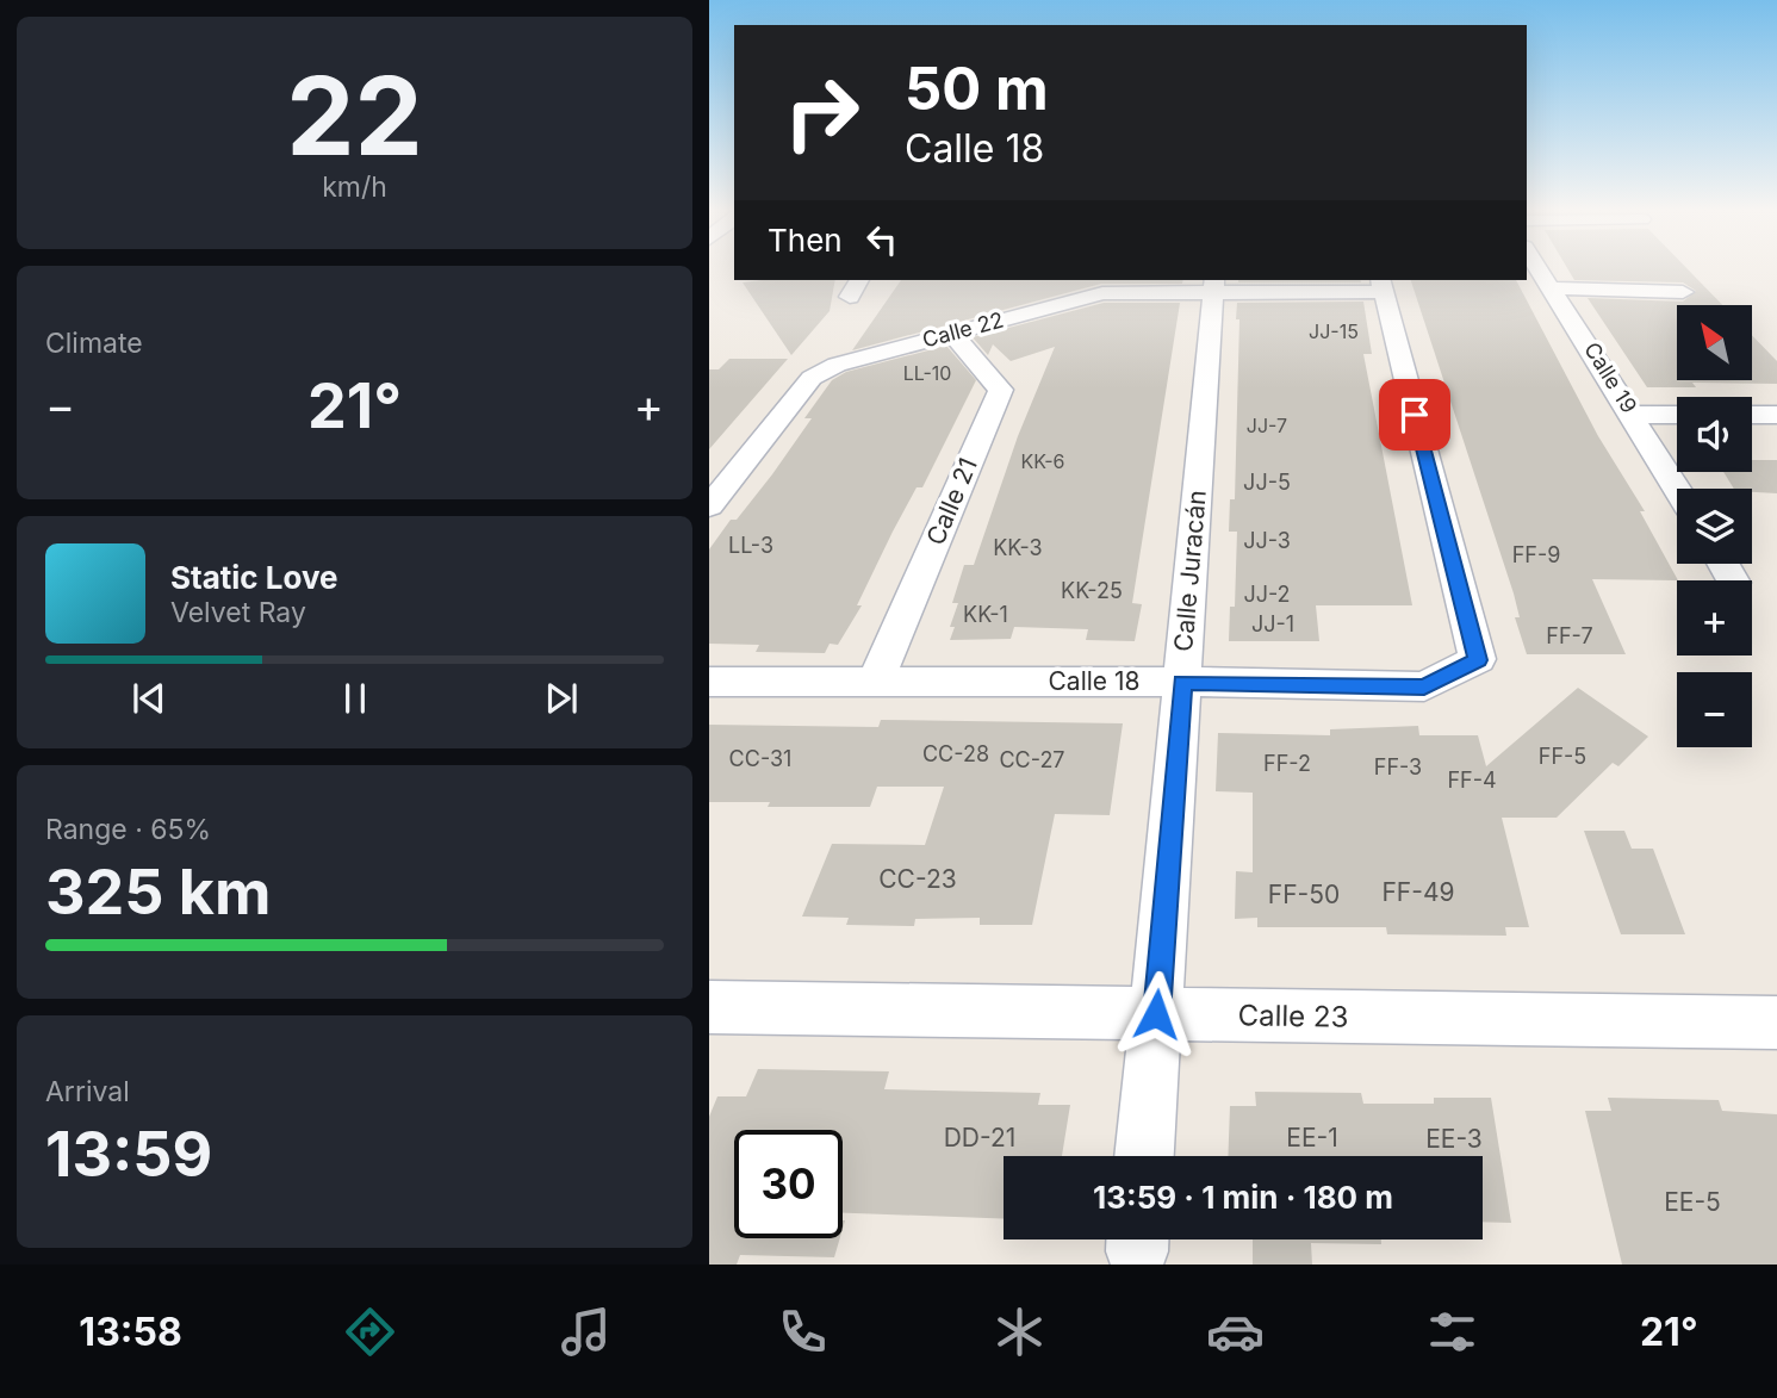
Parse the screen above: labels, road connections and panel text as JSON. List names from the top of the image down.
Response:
{
  "streets": {
    "street": [
      "Calle 22",
      "Calle 19",
      "Calle 21",
      "Calle Juracán",
      "Calle 18",
      "Calle 23"
    ]
  },
  "crossings": [
    ["Calle 22", "Calle 21"],
    ["Calle 22", "Calle Juracán"],
    ["Calle 22", "Calle 18"],
    ["Calle 21", "Calle 18"],
    ["Calle Juracán", "Calle 18"],
    ["Calle Juracán", "Calle 23"]
  ],
  "house_numbers": [
    "JJ-15",
    "LL-10",
    "JJ-7",
    "KK-6",
    "JJ-5",
    "JJ-3",
    "LL-3",
    "KK-3",
    "FF-9",
    "KK-25",
    "JJ-2",
    "KK-1",
    "JJ-1",
    "FF-7",
    "CC-28",
    "FF-5",
    "CC-31",
    "CC-27",
    "FF-2",
    "FF-3",
    "FF-4",
    "CC-23",
    "FF-49",
    "FF-50",
    "DD-21",
    "EE-1",
    "EE-3",
    "EE-5"
  ],
  "north": "top left",
  "page": {
    "tile": [
      ["22", "km/h"],
      "Climate",
      ["Range · 65%", "325 km"],
      ["Arrival", "13:59"]
    ],
    "turn": ["50 m", "Calle 18"],
    "then": "Then",
    "map_buttons": ["+", "−"],
    "heat": ["−", "21°", "+"],
    "song": ["Static Love", "Velvet Ray"],
    "limit": "30",
    "trip": "13:59 · 1 min · 180 m",
    "tabs": ["13:58", "21°"]
  }
}
